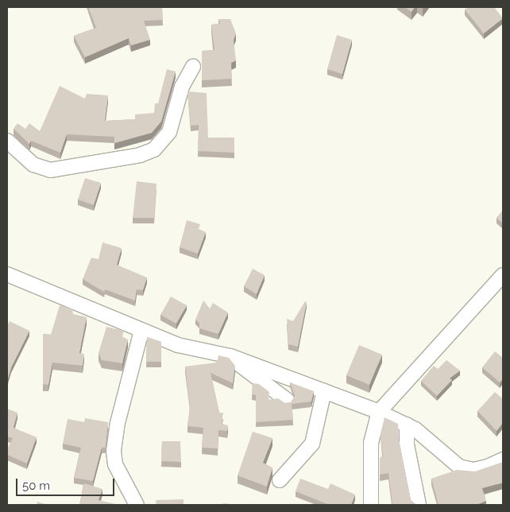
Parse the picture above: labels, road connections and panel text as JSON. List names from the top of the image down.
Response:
{
  "scale_bar": "50 m"
}
